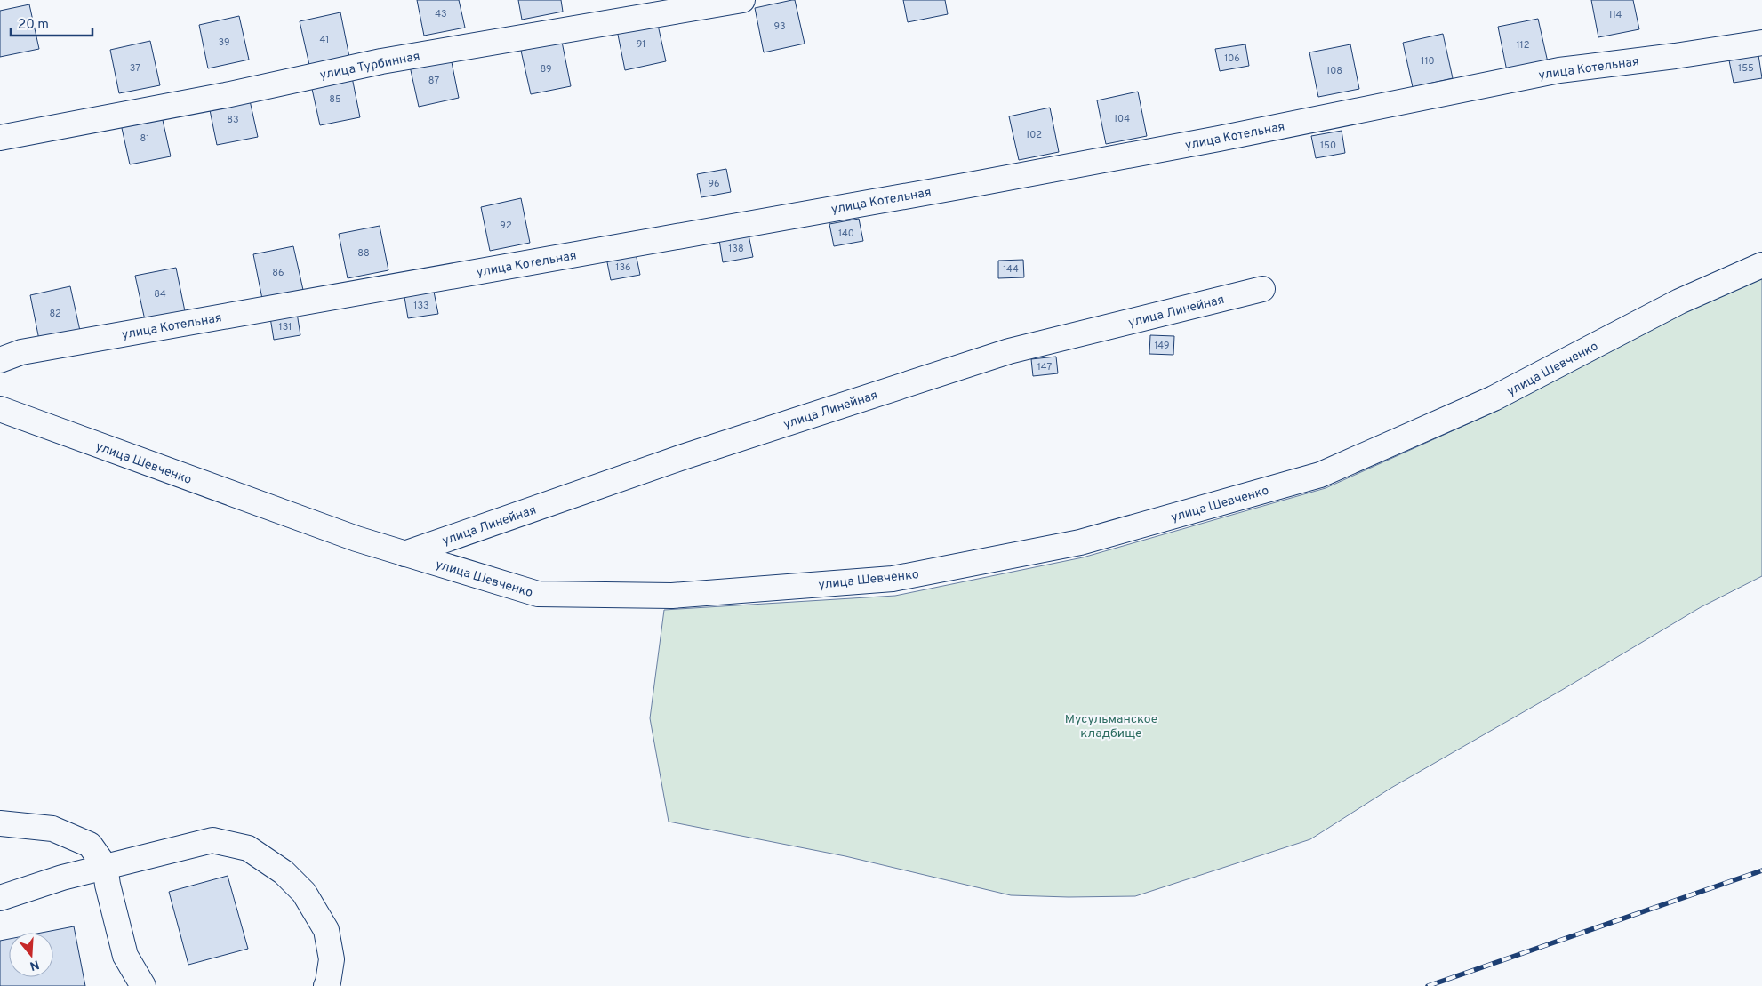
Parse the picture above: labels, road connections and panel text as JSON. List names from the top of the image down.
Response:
{
  "streets": {
    "street": [
      "улица Турбинная",
      "улица Котельная",
      "улица Линейная",
      "улица Шевченко"
    ]
  },
  "crossings": [
    ["улица Линейная", "улица Шевченко"]
  ],
  "parks": ["Мусульманское кладбище"],
  "house_numbers": [
    "43",
    "114",
    "93",
    "41",
    "39",
    "91",
    "112",
    "106",
    "110",
    "37",
    "155",
    "89",
    "108",
    "87",
    "85",
    "104",
    "83",
    "102",
    "81",
    "150",
    "96",
    "92",
    "140",
    "138",
    "88",
    "136",
    "144",
    "86",
    "84",
    "133",
    "82",
    "131",
    "149",
    "147"
  ],
  "scale_bar": "20 m",
  "north": "bottom"
}
